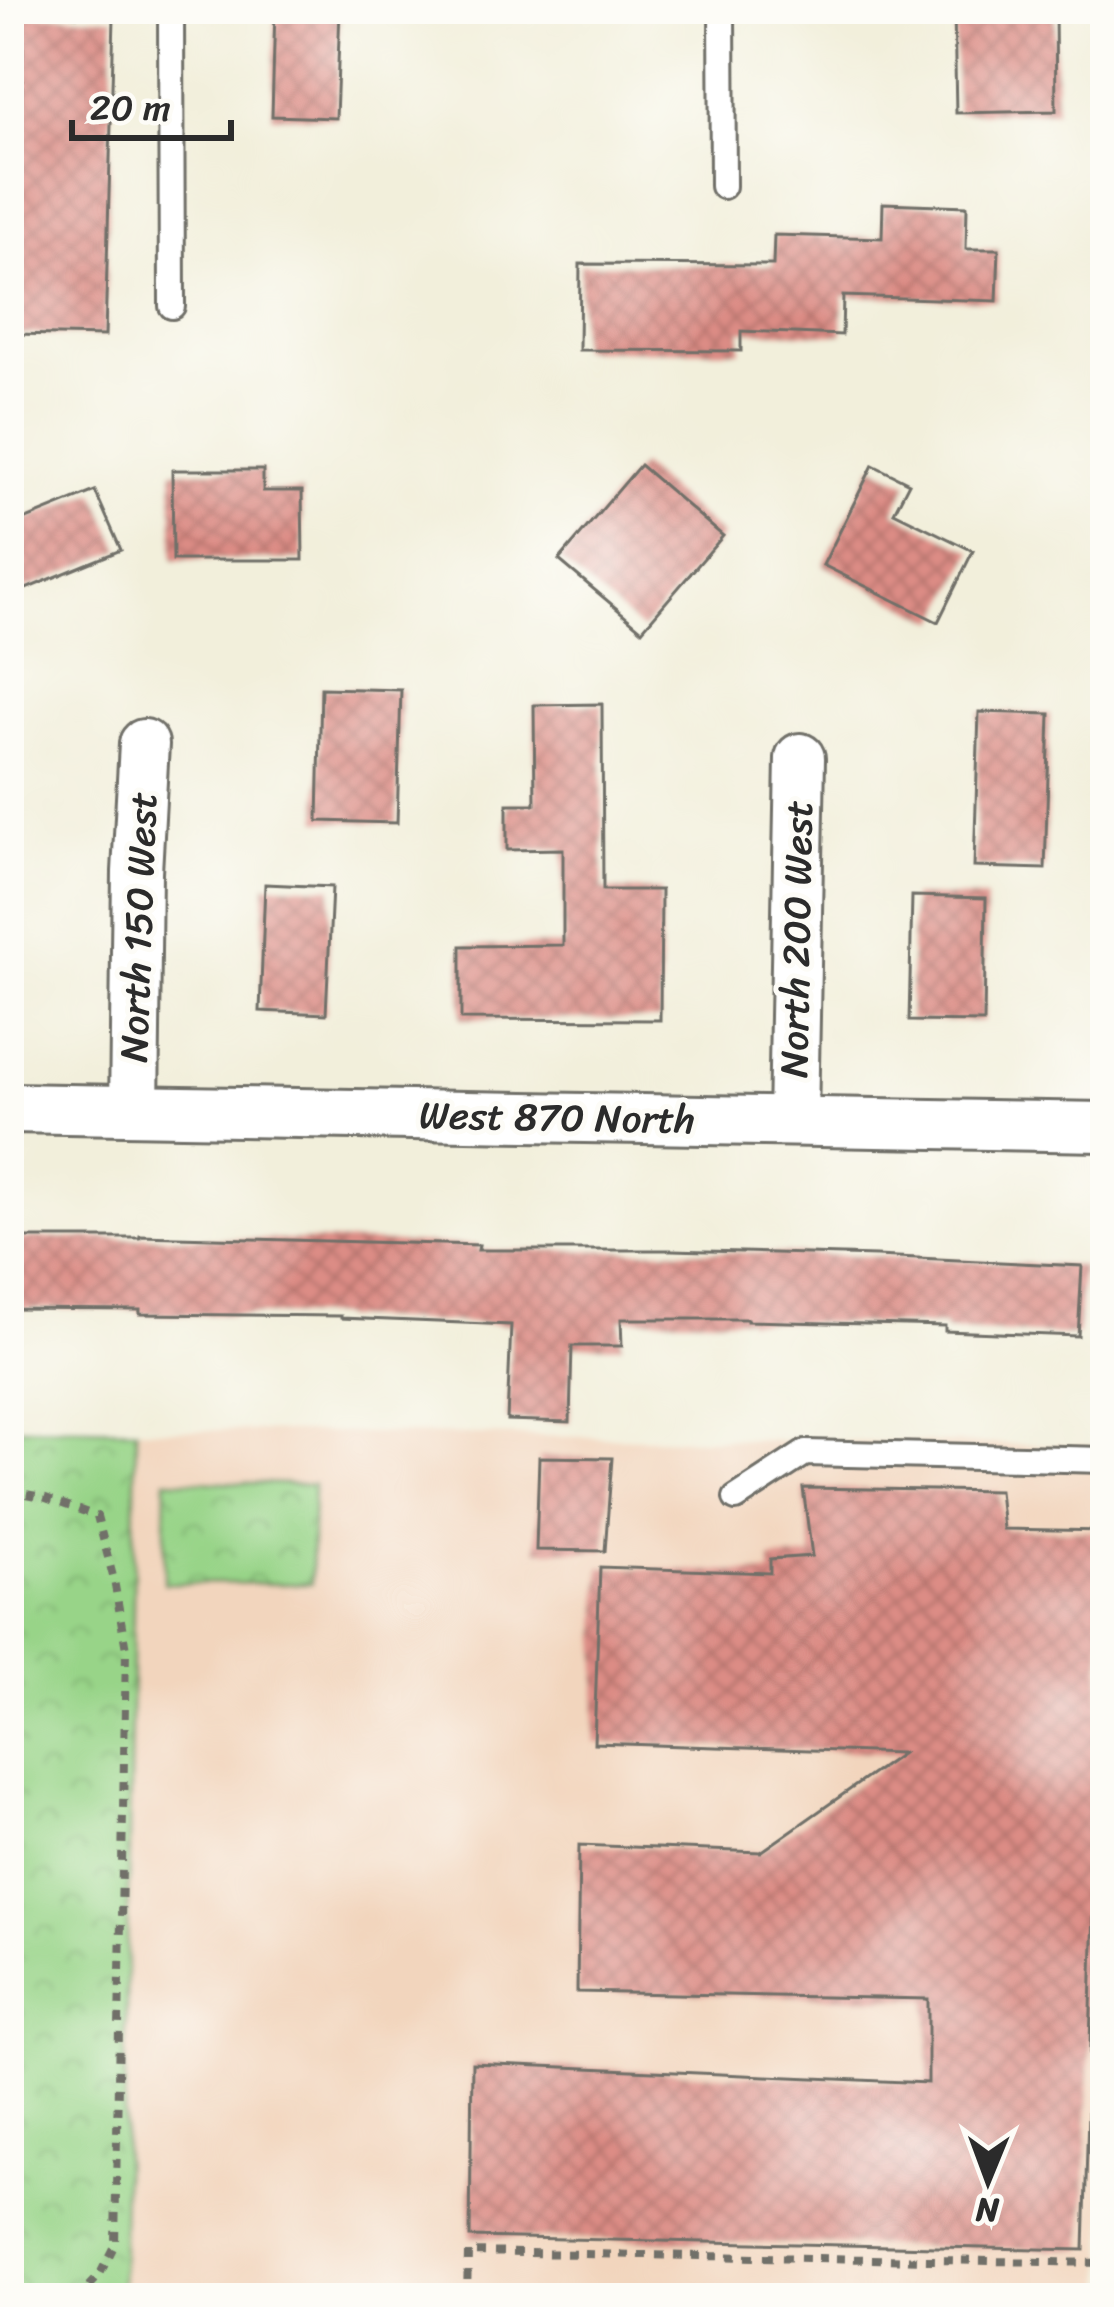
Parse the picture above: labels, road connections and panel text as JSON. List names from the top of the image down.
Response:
{
  "streets": {
    "street": ["North 150 West", "North 200 West", "West 870 North"]
  },
  "crossings": [
    ["North 150 West", "West 870 North"],
    ["North 200 West", "West 870 North"]
  ],
  "scale_bar": "20 m",
  "north": "bottom"
}
